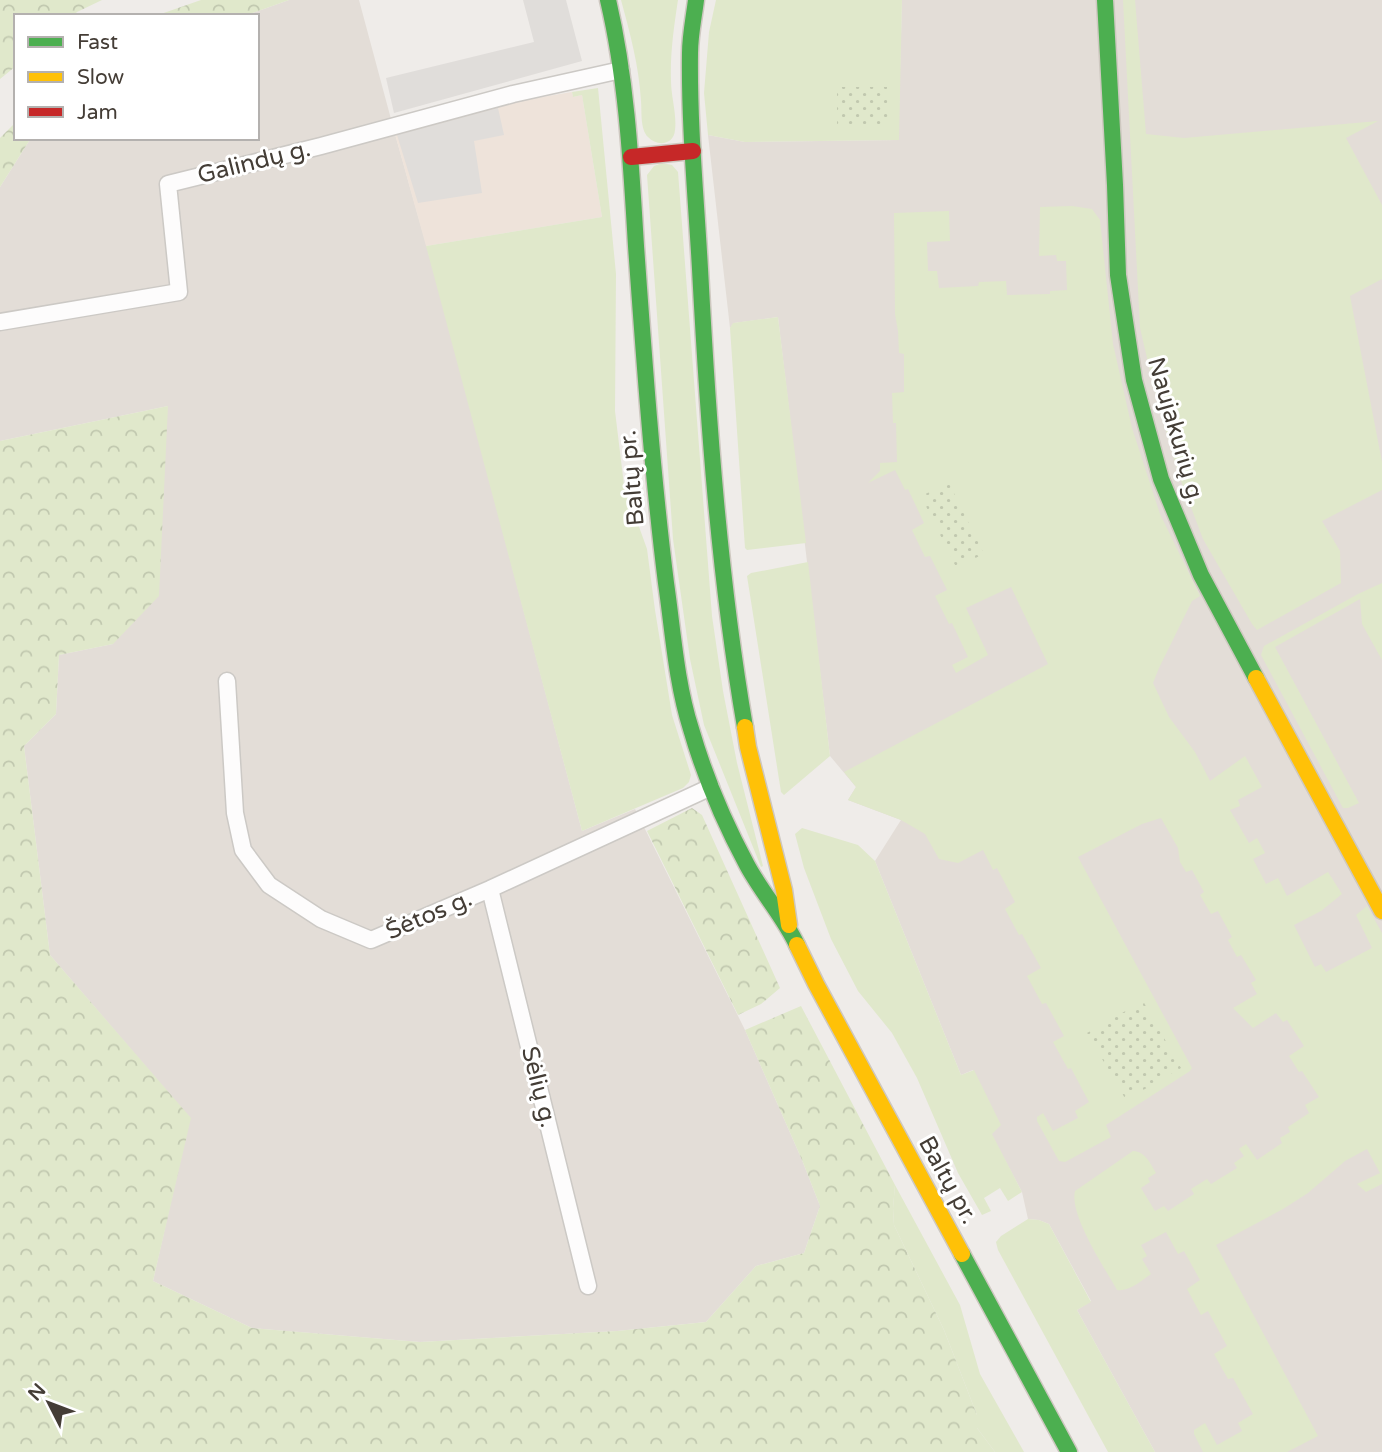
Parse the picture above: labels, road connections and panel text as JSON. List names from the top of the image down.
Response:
{
  "streets": {
    "street": [
      "Galindų g.",
      "Naujakurių g.",
      "Baltų pr.",
      "Šėtos g.",
      "Sėlių g."
    ]
  },
  "crossings": [
    ["Galindų g.", "Baltų pr."],
    ["Baltų pr.", "Šėtos g."],
    ["Šėtos g.", "Sėlių g."]
  ],
  "legend": ["Fast", "Slow", "Jam"],
  "north": "top left"
}
